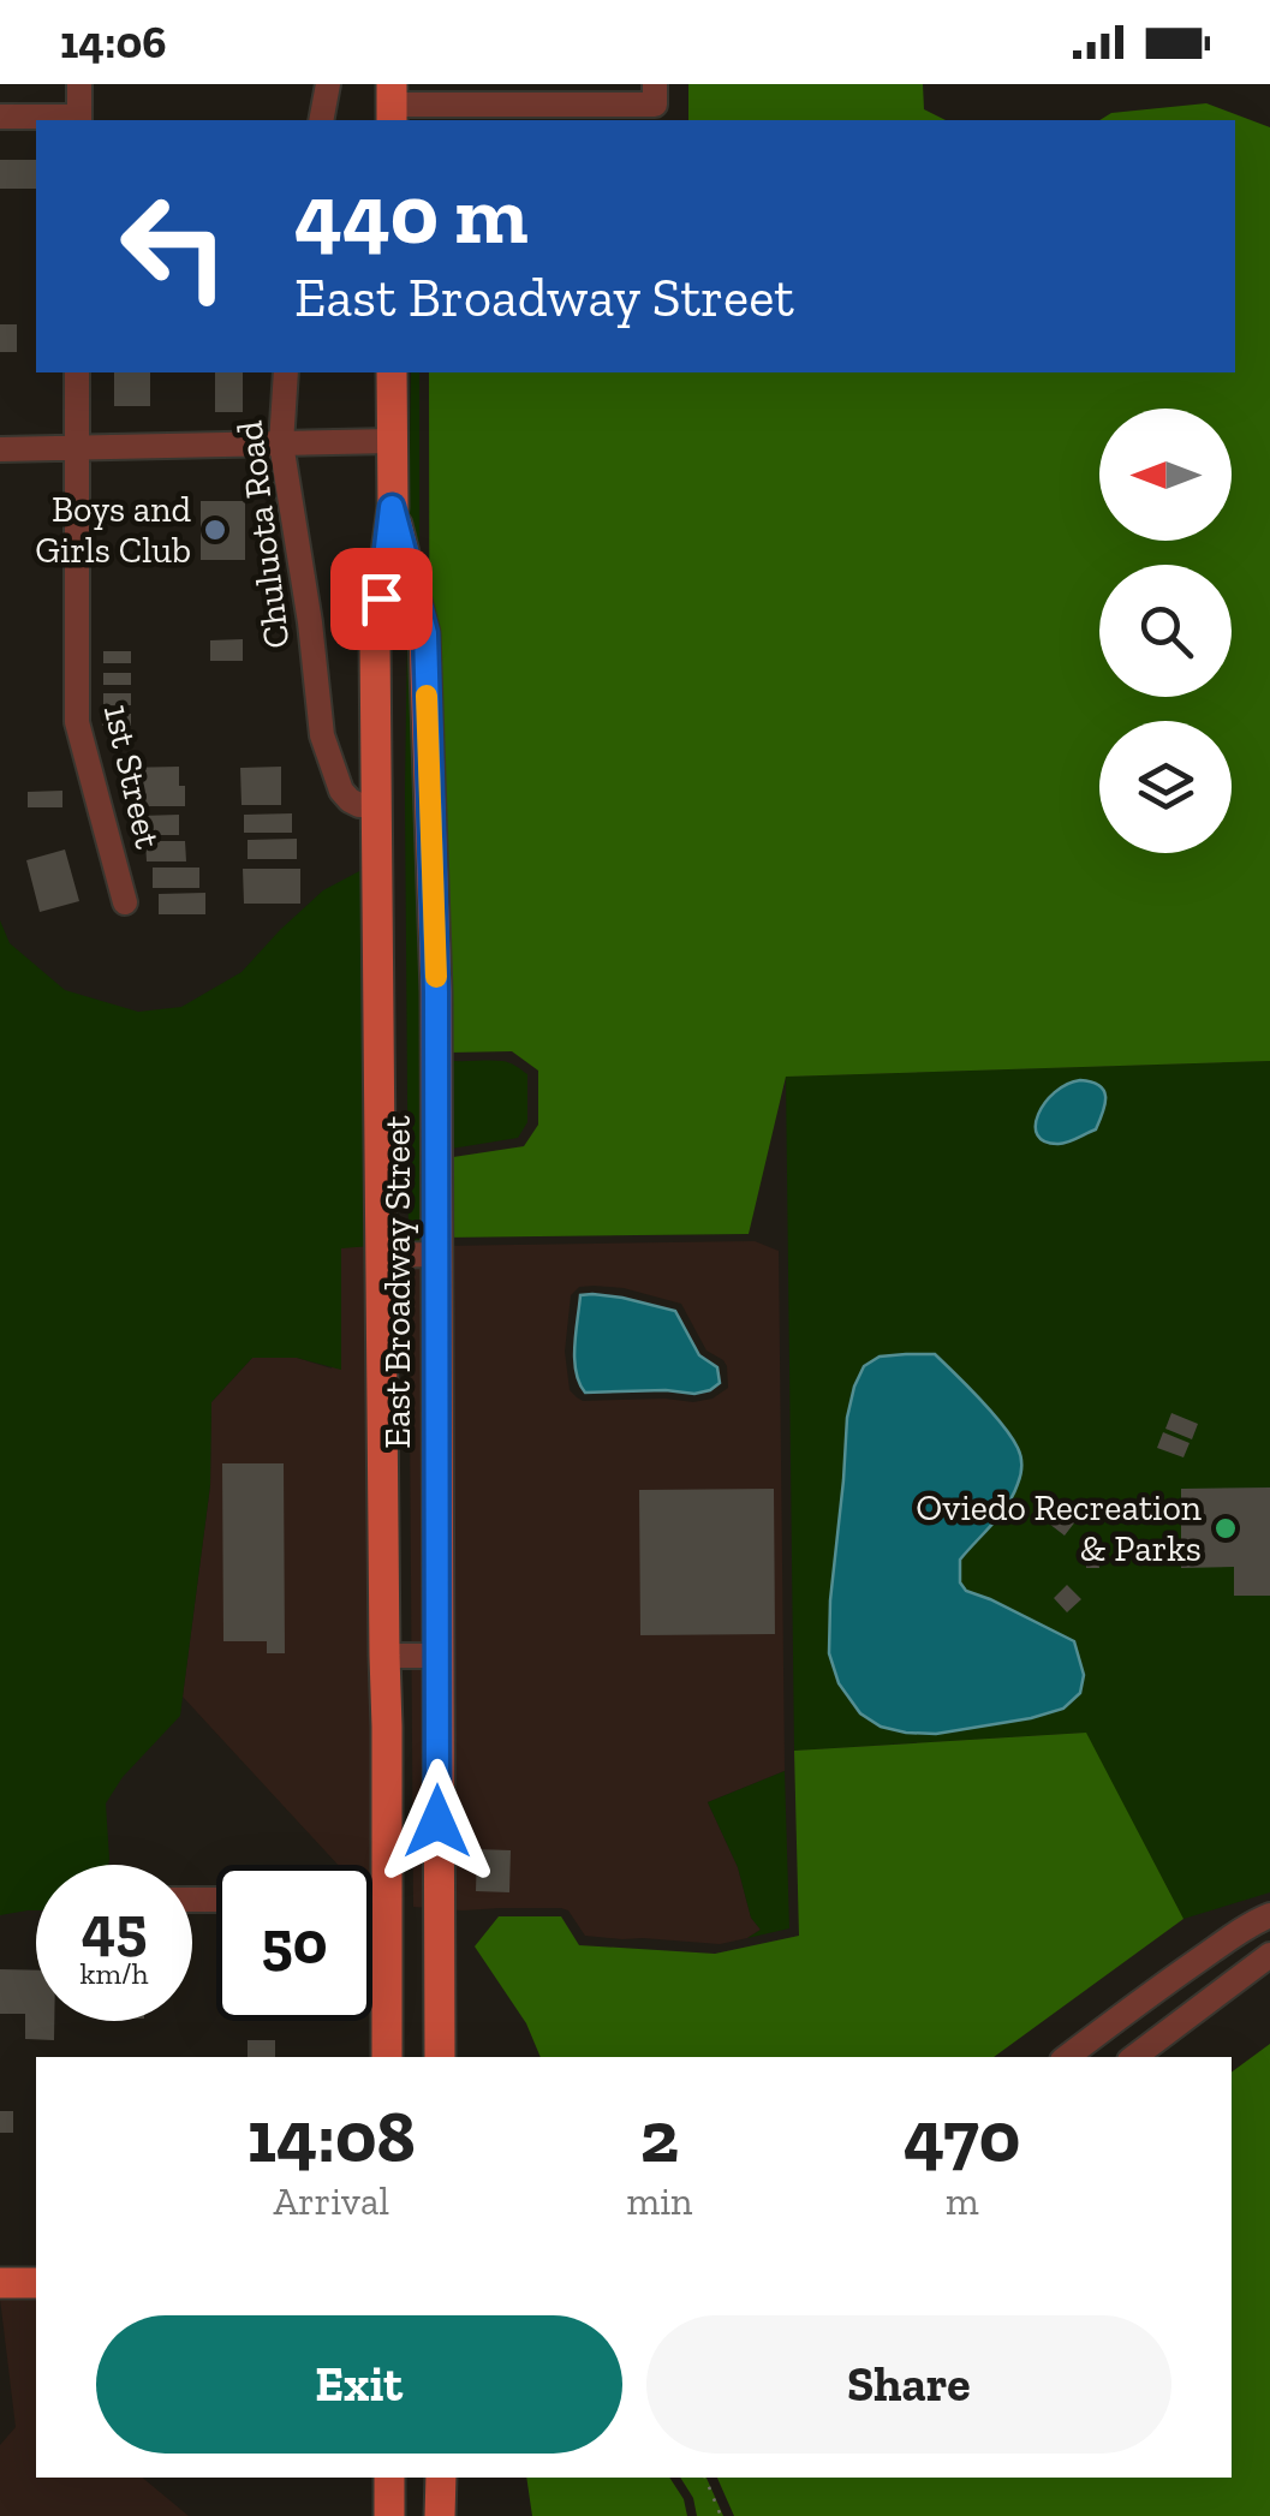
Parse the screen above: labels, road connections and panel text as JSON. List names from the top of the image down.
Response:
{
  "streets": {
    "main road": ["East Broadway Street"],
    "street": ["Chuluota Road", "1st Street"]
  },
  "crossings": [
    ["Chuluota Road", "East Broadway Street"]
  ],
  "places": ["Boys and Girls Club", "Oviedo Recreation & Parks"],
  "north": "left",
  "page": {
    "status": "14:06",
    "turn": ["440 m", "East Broadway Street"],
    "speed": "45 km/h",
    "limit": "50",
    "eta": [
      "14:08",
      "Arrival",
      "2",
      "min",
      "470",
      "m"
    ],
    "buttons": ["Exit", "Share"]
  }
}
